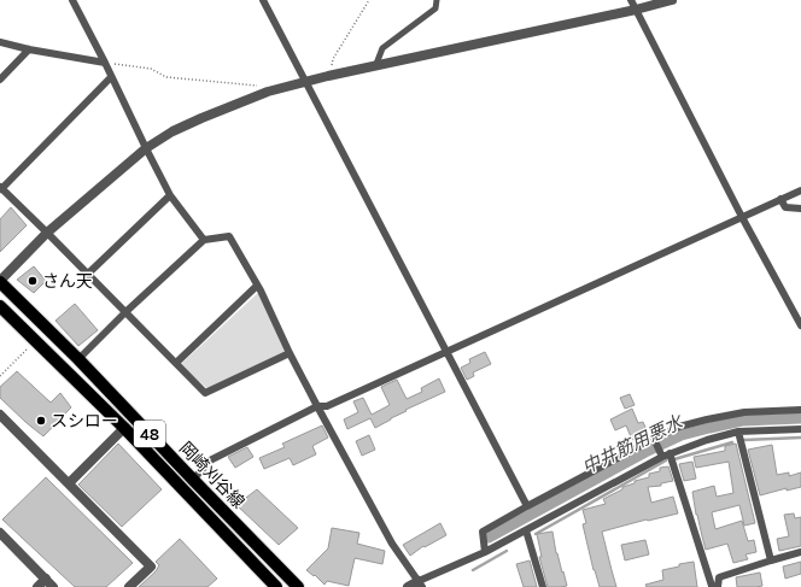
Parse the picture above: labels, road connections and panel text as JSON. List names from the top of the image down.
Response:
{
  "streets": {
    "main road": ["48", "岡崎刈谷線"]
  },
  "water": ["中井筋用悪水"],
  "places": ["さん天", "スシロー"]
}
